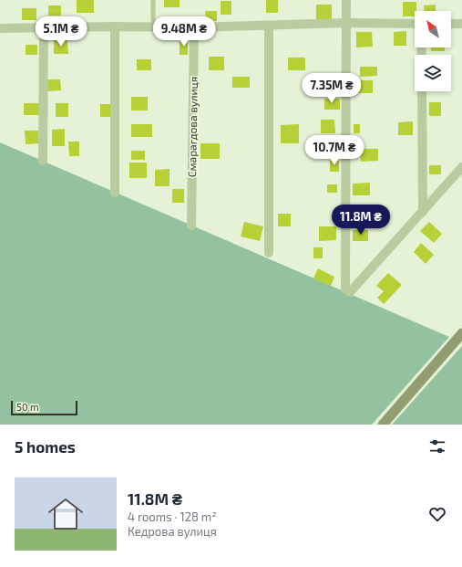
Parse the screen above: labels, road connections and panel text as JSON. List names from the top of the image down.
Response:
{
  "streets": {
    "street": ["Смарагдова вулиця"]
  },
  "scale_bar": "50 m",
  "north": "top left",
  "page": {
    "price": [
      "5.1M ₴",
      "9.48M ₴",
      "7.35M ₴",
      "10.7M ₴",
      "11.8M ₴"
    ],
    "scale": "50 m",
    "heading": "5 homes",
    "list": [
      {
        "name": "11.8M ₴",
        "note": "4 rooms · 128 m² · Кедрова вулиця"
      }
    ]
  }
}
